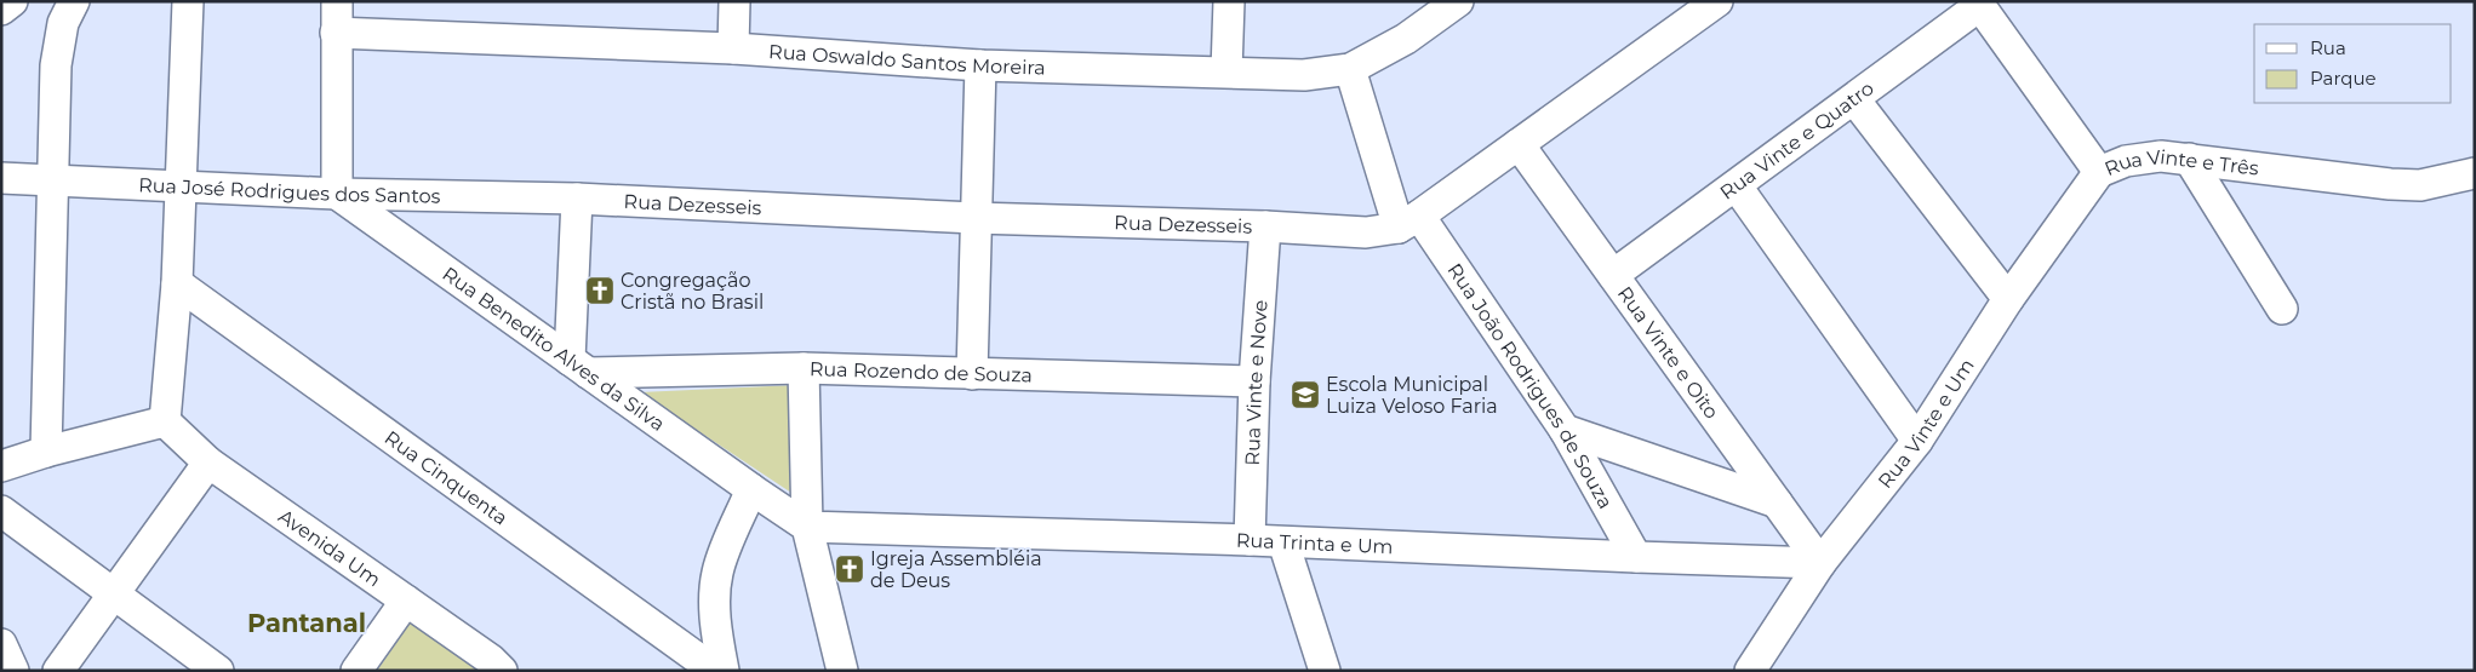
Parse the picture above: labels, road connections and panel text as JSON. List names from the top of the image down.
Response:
{
  "streets": {
    "street": [
      "Rua Oswaldo Santos Moreira",
      "Rua Vinte e Quatro",
      "Rua Vinte e Três",
      "Rua José Rodrigues dos Santos",
      "Rua Dezesseis",
      "Rua Benedito Alves da Silva",
      "Rua Vinte e Oito",
      "Rua Rozendo de Souza",
      "Rua Vinte e Nove",
      "Rua João Rodrigues de Souza",
      "Rua Vinte e Um",
      "Rua Cinquenta",
      "Rua Trinta e Um",
      "Avenida Um"
    ]
  },
  "crossings": [
    ["Rua Oswaldo Santos Moreira", "Rua João Rodrigues de Souza"],
    ["Rua Vinte e Quatro", "Rua Vinte e Três"],
    ["Rua Vinte e Quatro", "Rua Vinte e Oito"],
    ["Rua Vinte e Três", "Rua Vinte e Um"],
    ["Rua José Rodrigues dos Santos", "Rua Dezesseis"],
    ["Rua José Rodrigues dos Santos", "Rua Benedito Alves da Silva"],
    ["Rua Dezesseis", "Rua Vinte e Oito"],
    ["Rua Dezesseis", "Rua Vinte e Nove"],
    ["Rua Dezesseis", "Rua João Rodrigues de Souza"],
    ["Rua Benedito Alves da Silva", "Rua Rozendo de Souza"],
    ["Rua Benedito Alves da Silva", "Rua Trinta e Um"],
    ["Rua Vinte e Oito", "Rua Vinte e Um"],
    ["Rua Vinte e Oito", "Rua Trinta e Um"],
    ["Rua Rozendo de Souza", "Rua Vinte e Nove"],
    ["Rua Vinte e Nove", "Rua Trinta e Um"],
    ["Rua João Rodrigues de Souza", "Rua Trinta e Um"],
    ["Rua Vinte e Um", "Rua Trinta e Um"]
  ],
  "districts": ["Pantanal"],
  "places": {
    "church": ["Congregação Cristã no Brasil", "Igreja Assembléia de Deus"],
    "school or university": ["Escola Municipal Luiza Veloso Faria"]
  },
  "legend": ["Rua", "Parque"]
}
